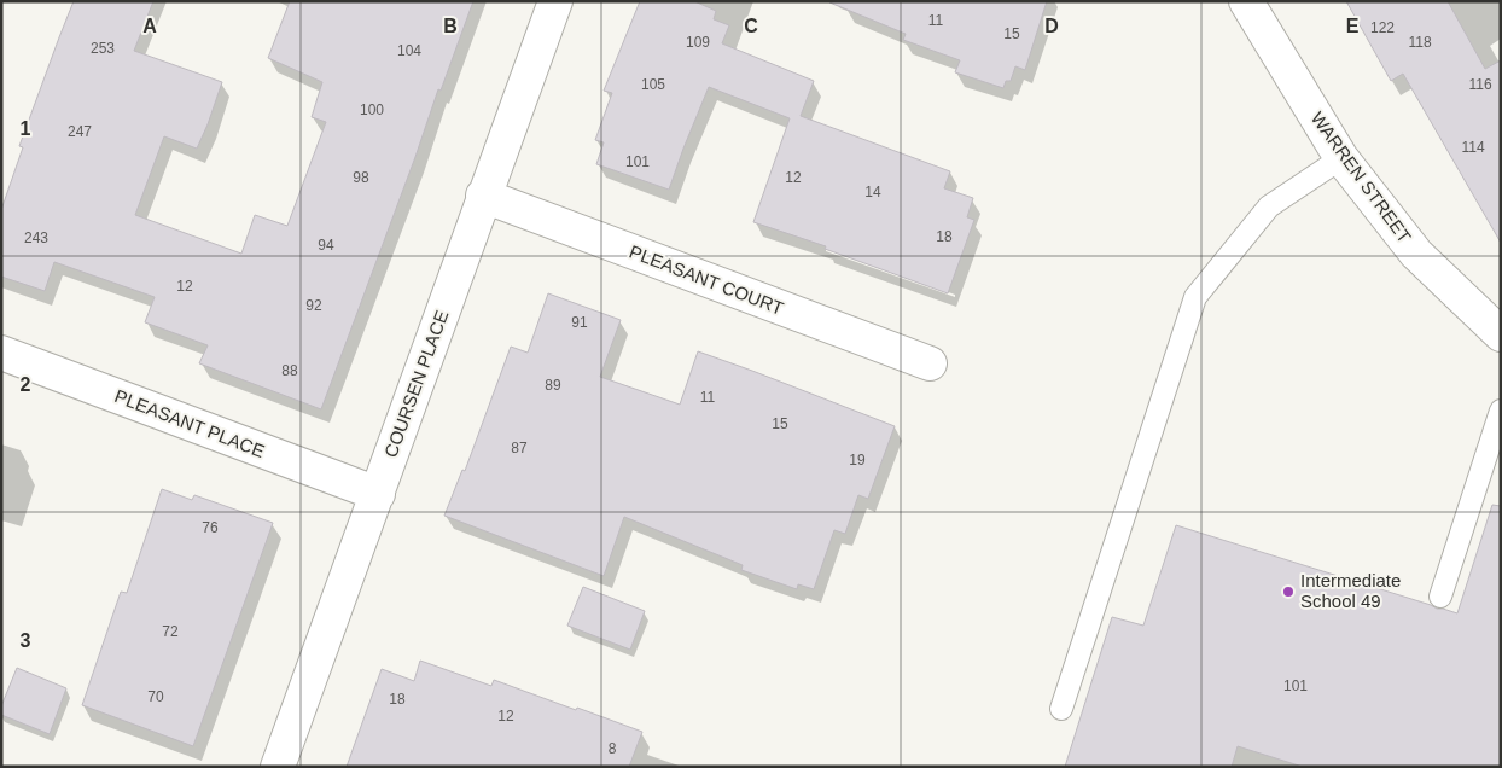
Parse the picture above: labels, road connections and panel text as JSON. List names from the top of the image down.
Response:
{
  "streets": {
    "street": [
      "WARREN STREET",
      "PLEASANT COURT",
      "COURSEN PLACE",
      "PLEASANT PLACE"
    ]
  },
  "crossings": [
    ["PLEASANT COURT", "COURSEN PLACE"],
    ["COURSEN PLACE", "PLEASANT PLACE"]
  ],
  "places": ["Intermediate School 49"],
  "house_numbers": [
    "11",
    "122",
    "15",
    "109",
    "118",
    "253",
    "104",
    "105",
    "116",
    "100",
    "247",
    "114",
    "101",
    "98",
    "12",
    "14",
    "18",
    "243",
    "94",
    "12",
    "92",
    "91",
    "88",
    "89",
    "11",
    "15",
    "87",
    "19",
    "76",
    "72",
    "101",
    "70",
    "18",
    "12",
    "8"
  ],
  "grid": {
    "columns": [
      "A",
      "B",
      "C",
      "D",
      "E"
    ],
    "rows": ["1", "2", "3"]
  }
}
